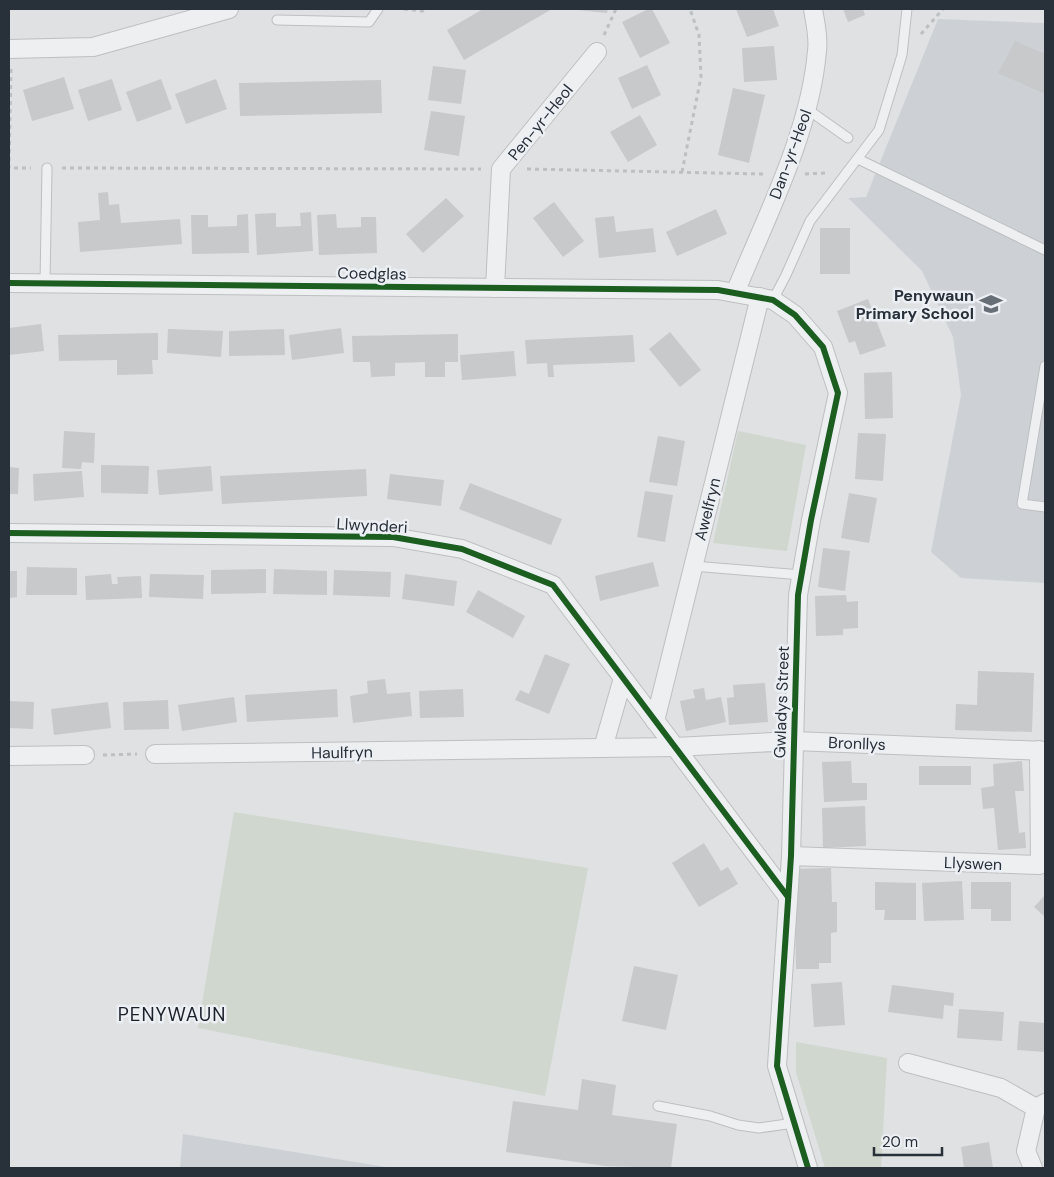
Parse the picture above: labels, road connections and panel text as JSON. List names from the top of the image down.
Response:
{
  "streets": {
    "street": [
      "Pen-yr-Heol",
      "Dan-yr-Heol",
      "Coedglas",
      "Awelfryn",
      "Llwynderi",
      "Gwladys Street",
      "Bronllys",
      "Haulfryn",
      "Llyswen"
    ]
  },
  "crossings": [
    ["Pen-yr-Heol", "Coedglas"],
    ["Dan-yr-Heol", "Coedglas"],
    ["Dan-yr-Heol", "Gwladys Street"],
    ["Coedglas", "Gwladys Street"],
    ["Awelfryn", "Llwynderi"],
    ["Awelfryn", "Gwladys Street"],
    ["Llwynderi", "Gwladys Street"],
    ["Llwynderi", "Bronllys"],
    ["Llwynderi", "Haulfryn"],
    ["Gwladys Street", "Bronllys"],
    ["Gwladys Street", "Llyswen"],
    ["Bronllys", "Haulfryn"],
    ["Bronllys", "Llyswen"]
  ],
  "districts": ["PENYWAUN"],
  "places": {
    "school or university": ["Penywaun Primary School"]
  },
  "scale_bar": "20 m"
}
